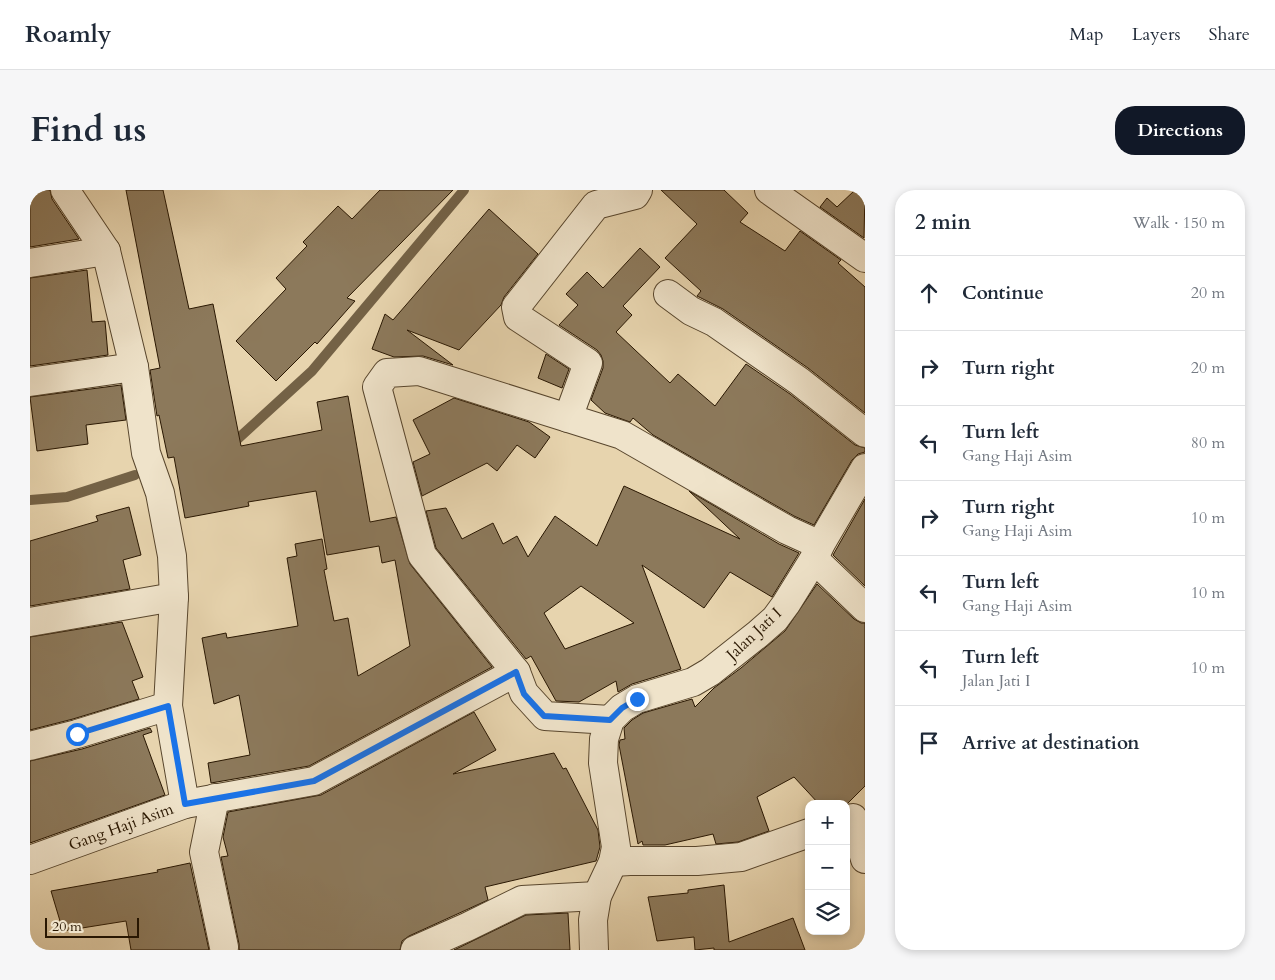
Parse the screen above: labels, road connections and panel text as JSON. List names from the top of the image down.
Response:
{
  "streets": {
    "street": ["Jalan Jati I", "Gang Haji Asim"]
  },
  "scale_bar": "20 m",
  "page": {
    "header": "Roamly",
    "nav": ["Map", "Layers", "Share"],
    "title": "Find us",
    "buttons": "Directions",
    "heading": ["2 min", "Walk · 150 m"],
    "list": [
      ["Continue", "20 m"],
      ["Turn right", "20 m"],
      ["Turn left", "Gang Haji Asim", "80 m"],
      ["Turn right", "Gang Haji Asim", "10 m"],
      ["Turn left", "Gang Haji Asim", "10 m"],
      ["Turn left", "Jalan Jati I", "10 m"],
      "Arrive at destination"
    ],
    "map_buttons": ["+", "−"],
    "scale": "20 m"
  }
}
